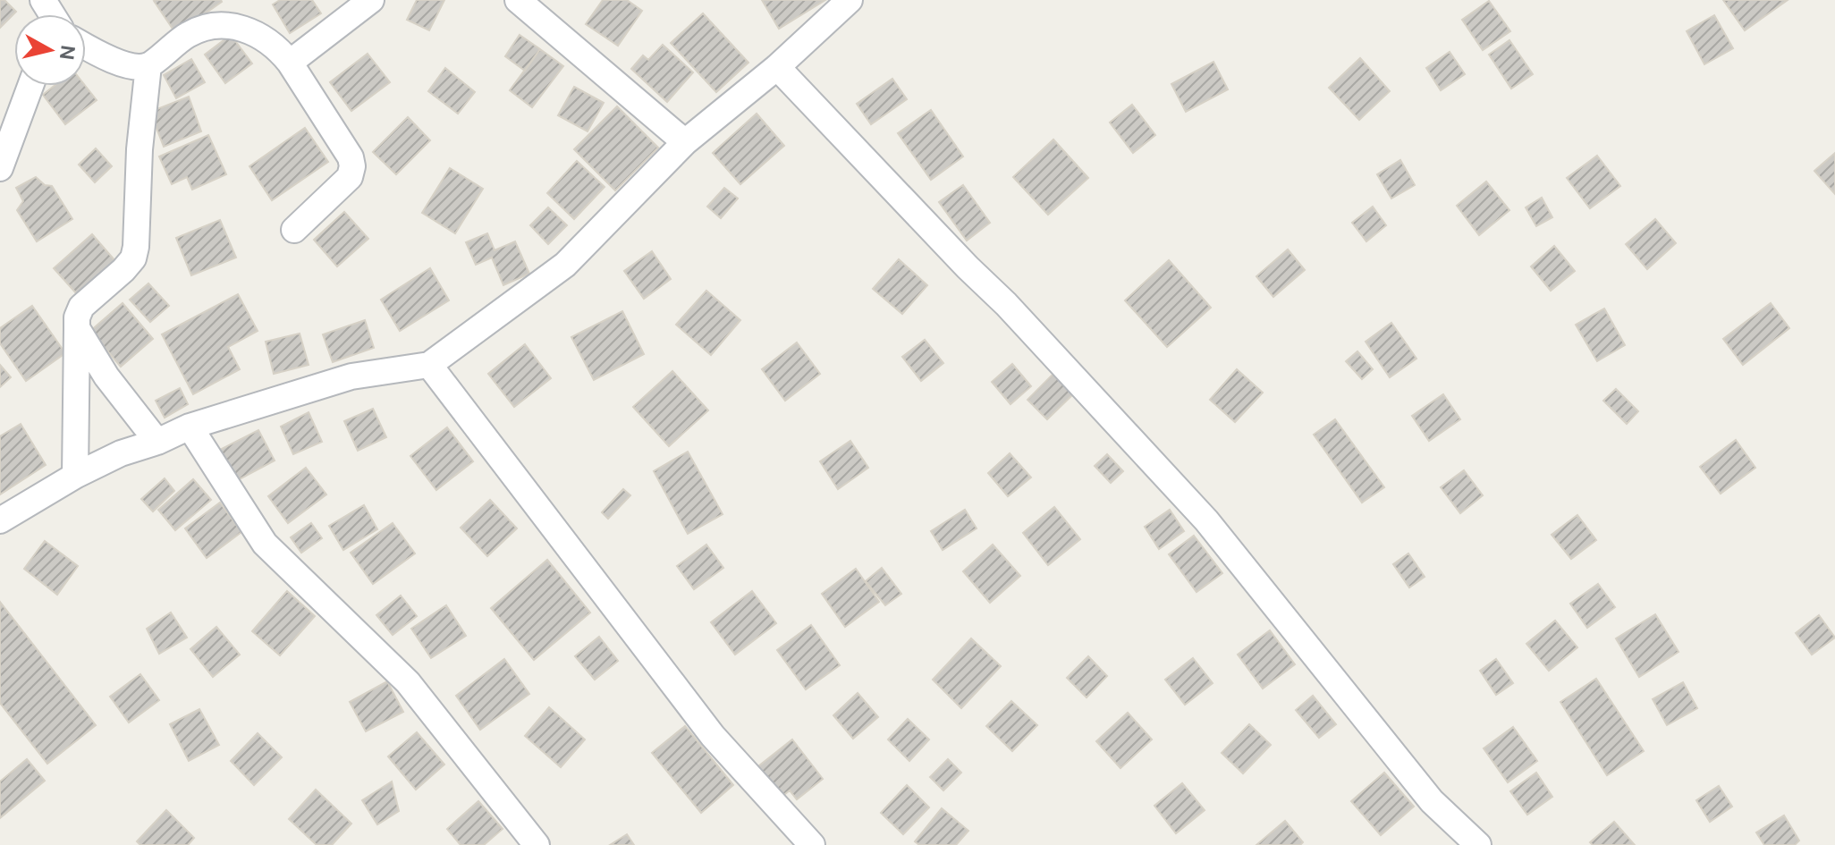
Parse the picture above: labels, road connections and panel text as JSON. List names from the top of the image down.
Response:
{
  "north": "right"
}
